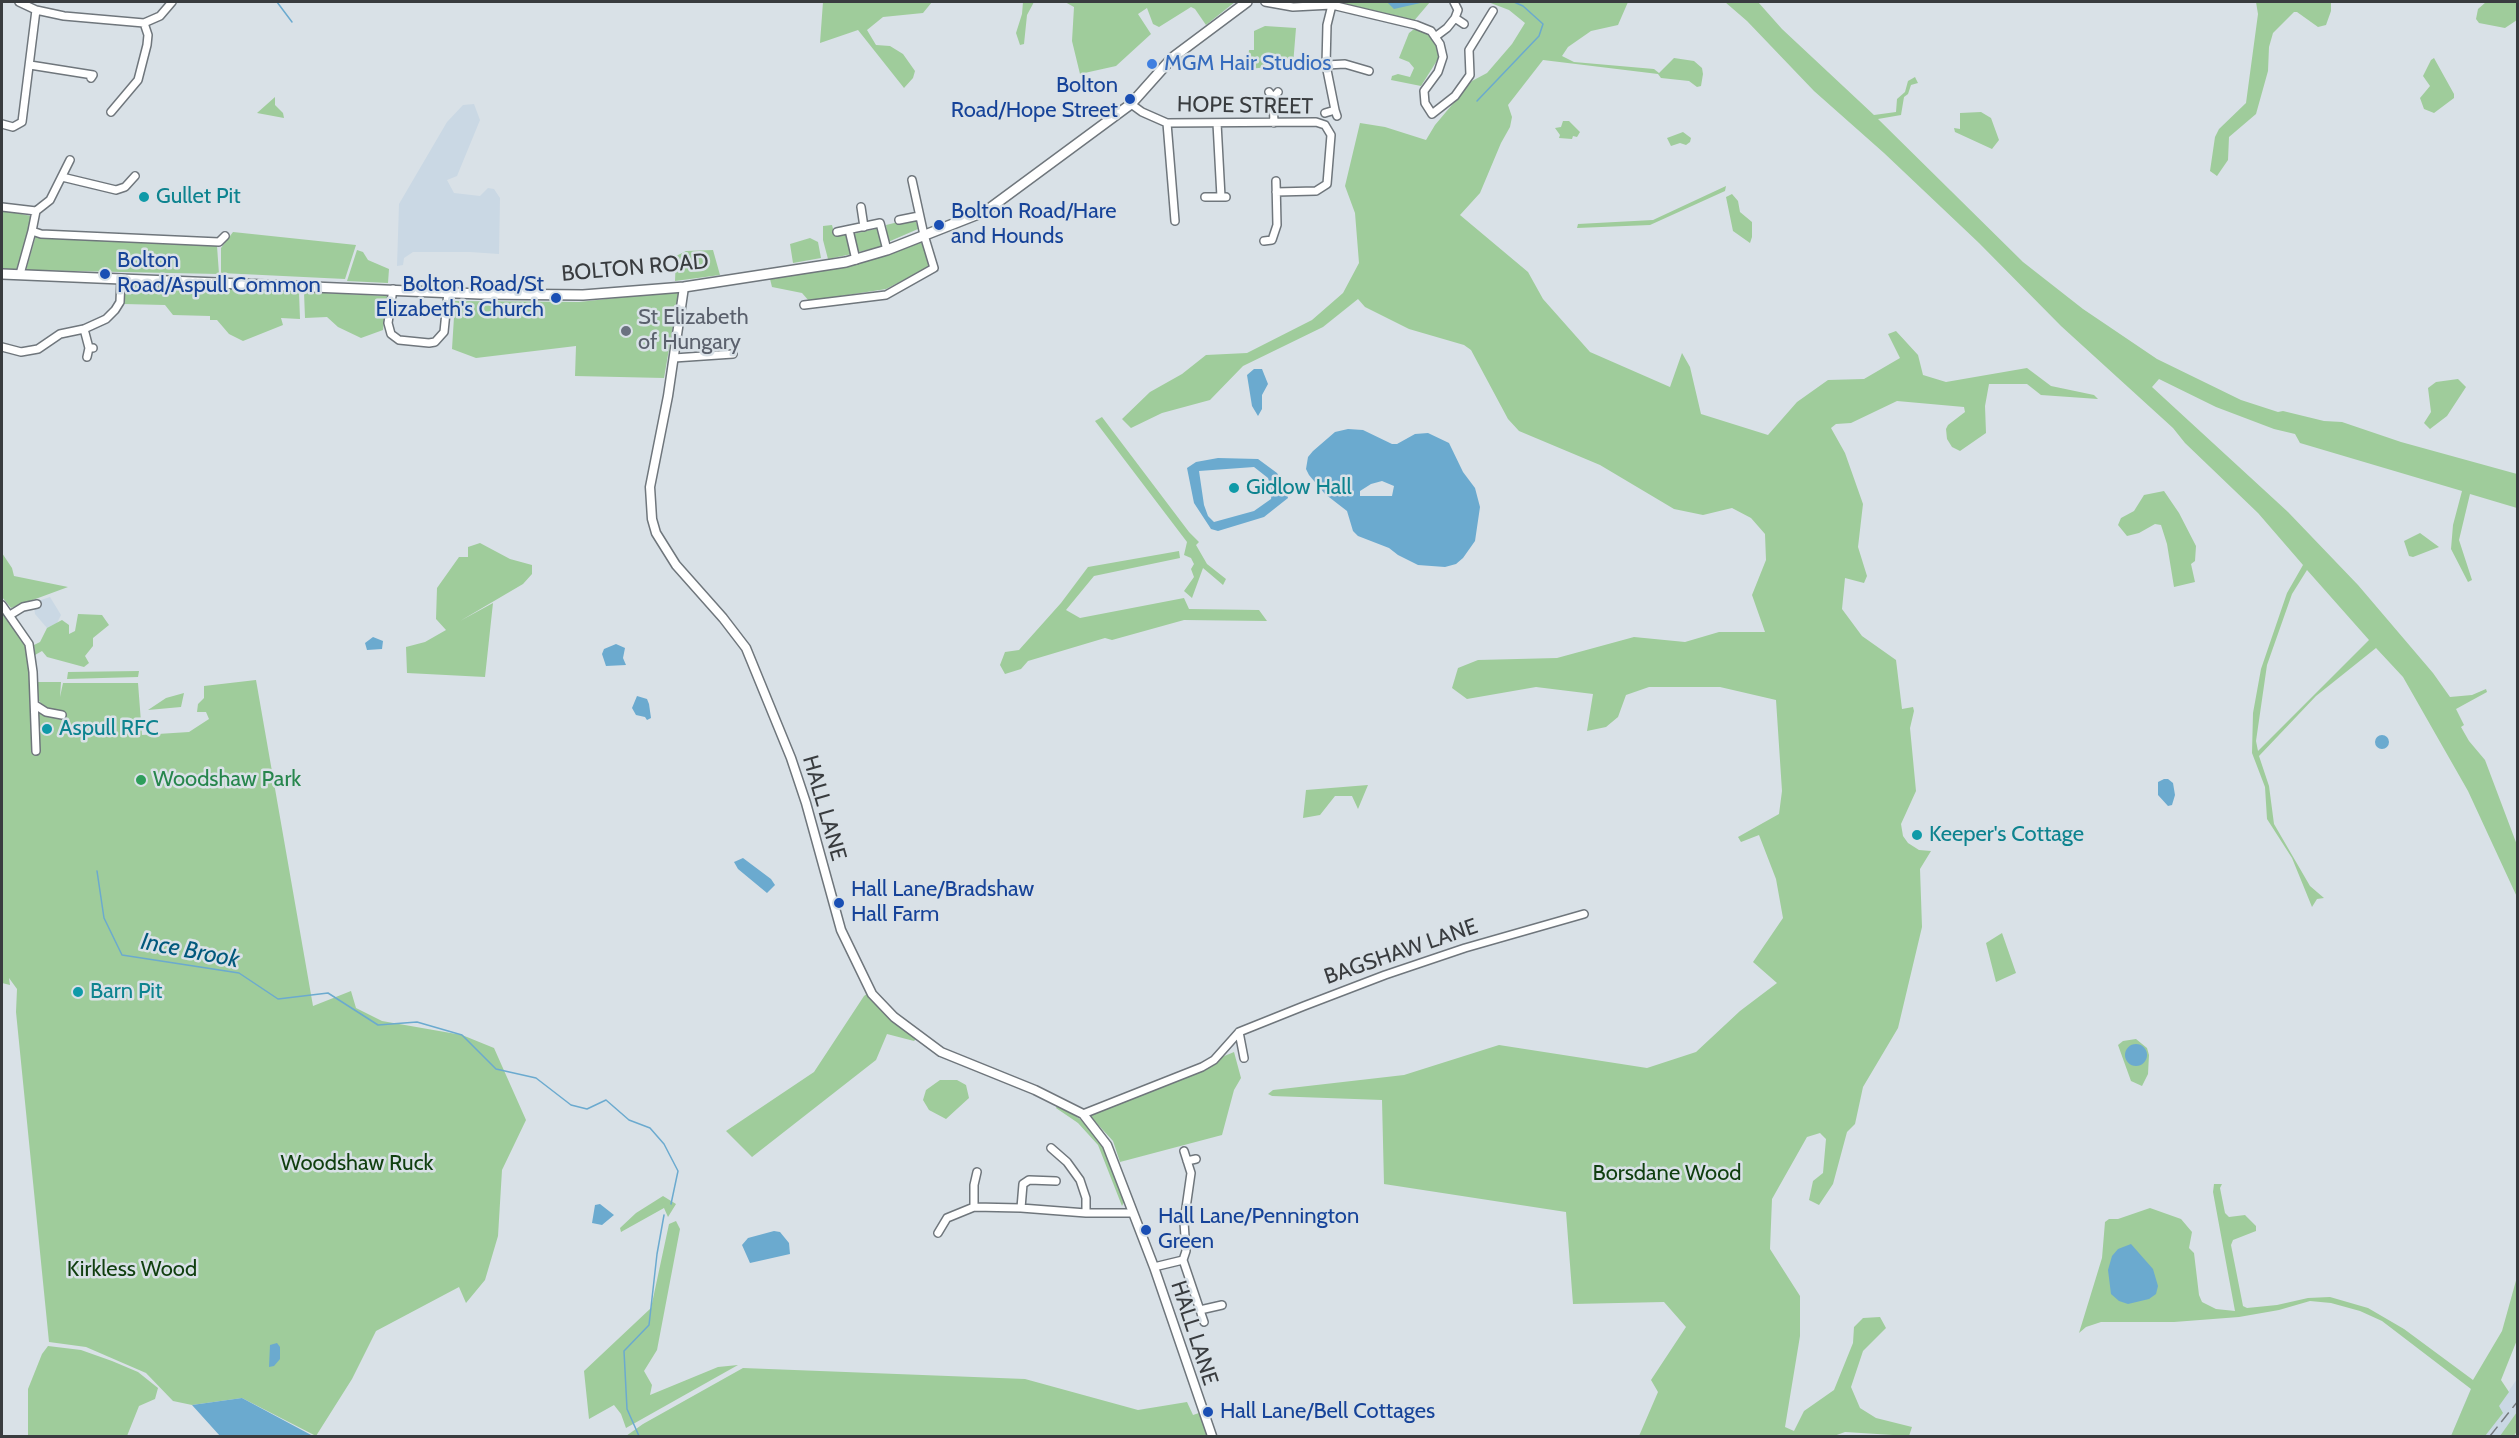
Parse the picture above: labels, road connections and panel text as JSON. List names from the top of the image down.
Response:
{
  "streets": {
    "main road": ["BOLTON ROAD"],
    "street": ["HOPE STREET", "HALL LANE", "BAGSHAW LANE"]
  },
  "crossings": [
    ["HOPE STREET", "BOLTON ROAD"],
    ["BOLTON ROAD", "HALL LANE"]
  ],
  "water": ["Ince Brook"],
  "parks": ["Woodshaw Ruck", "Borsdane Wood", "Kirkless Wood"],
  "places": [
    "MGM Hair Studios",
    "Bolton Road/Hope Street",
    "Gullet Pit",
    "Bolton Road/Hare and Hounds",
    "Bolton Road/Aspull Common",
    "Bolton Road/St Elizabeth's Church",
    "St Elizabeth of Hungary",
    "Gidlow Hall",
    "Aspull RFC",
    "Woodshaw Park",
    "Keeper's Cottage",
    "Hall Lane/Bradshaw Hall Farm",
    "Barn Pit",
    "Hall Lane/Pennington Green",
    "Hall Lane/Bell Cottages"
  ]
}
